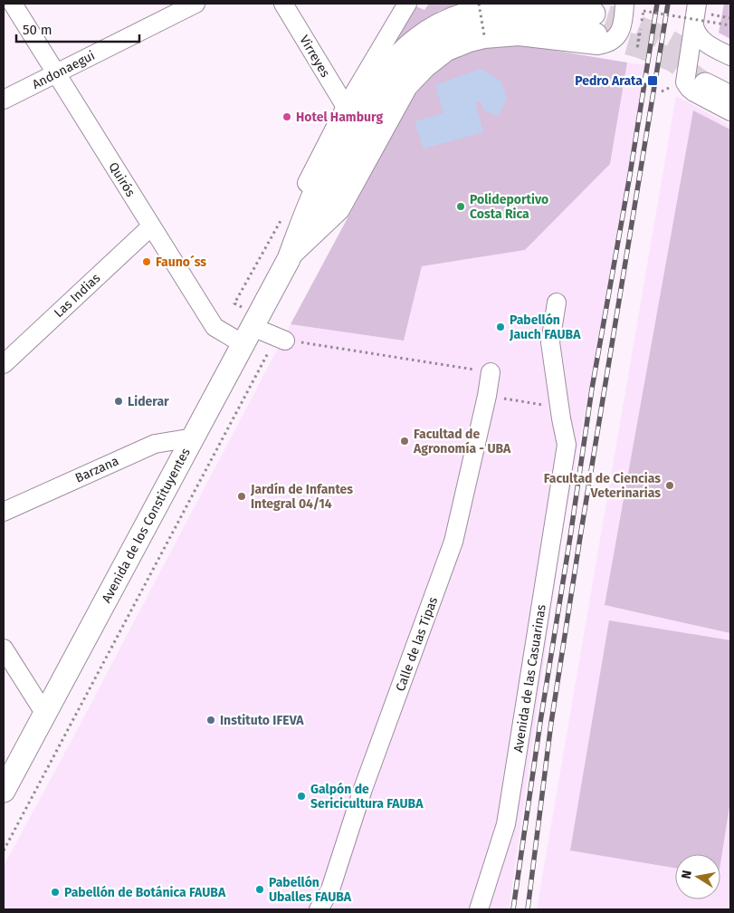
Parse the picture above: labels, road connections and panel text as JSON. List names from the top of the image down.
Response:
{
  "streets": {
    "main road": ["Avenida de los Constituyentes"],
    "street": [
      "Virreyes",
      "Andonaegui",
      "Quirós",
      "Las Indias",
      "Barzana",
      "Calle de las Tipas",
      "Avenida de las Casuarinas"
    ]
  },
  "crossings": [
    ["Virreyes", "Avenida de los Constituyentes"],
    ["Andonaegui", "Quirós"],
    ["Quirós", "Las Indias"],
    ["Quirós", "Avenida de los Constituyentes"],
    ["Barzana", "Avenida de los Constituyentes"]
  ],
  "places": {
    "transit": ["Pedro Arata"],
    "other": [
      "Hotel Hamburg",
      "Polideportivo Costa Rica",
      "Fauno´ss",
      "Pabellón Jauch FAUBA",
      "Liderar",
      "Facultad de Agronomía - UBA",
      "Facultad de Ciencias Veterinarias",
      "Jardín de Infantes Integral 04/14",
      "Instituto IFEVA",
      "Galpón de Sericicultura FAUBA",
      "Pabellón Uballes FAUBA",
      "Pabellón de Botánica FAUBA"
    ]
  },
  "scale_bar": "50 m",
  "north": "left"
}
